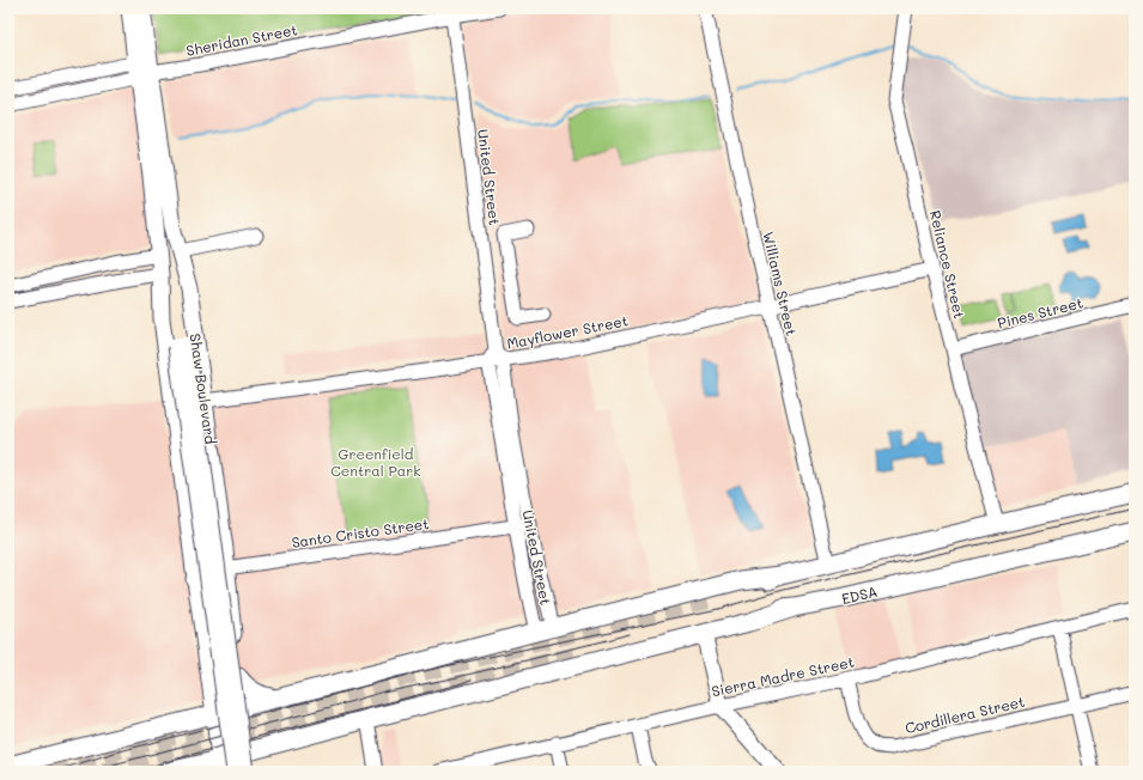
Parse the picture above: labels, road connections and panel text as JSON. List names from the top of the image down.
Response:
{
  "streets": {
    "highway": ["EDSA"],
    "main road": ["Shaw Boulevard"],
    "street": [
      "Sheridan Street",
      "United Street",
      "Reliance Street",
      "Williams Street",
      "Pines Street",
      "Mayflower Street",
      "Santo Cristo Street",
      "Sierra Madre Street",
      "Cordillera Street"
    ]
  },
  "crossings": [
    ["Sheridan Street", "United Street"],
    ["Sheridan Street", "Shaw Boulevard"],
    ["United Street", "Mayflower Street"],
    ["United Street", "Santo Cristo Street"],
    ["Reliance Street", "Pines Street"],
    ["Reliance Street", "Mayflower Street"],
    ["Williams Street", "Mayflower Street"],
    ["Mayflower Street", "Shaw Boulevard"],
    ["Shaw Boulevard", "Santo Cristo Street"],
    ["Sierra Madre Street", "Cordillera Street"]
  ],
  "parks": ["Greenfield Central Park"]
}
